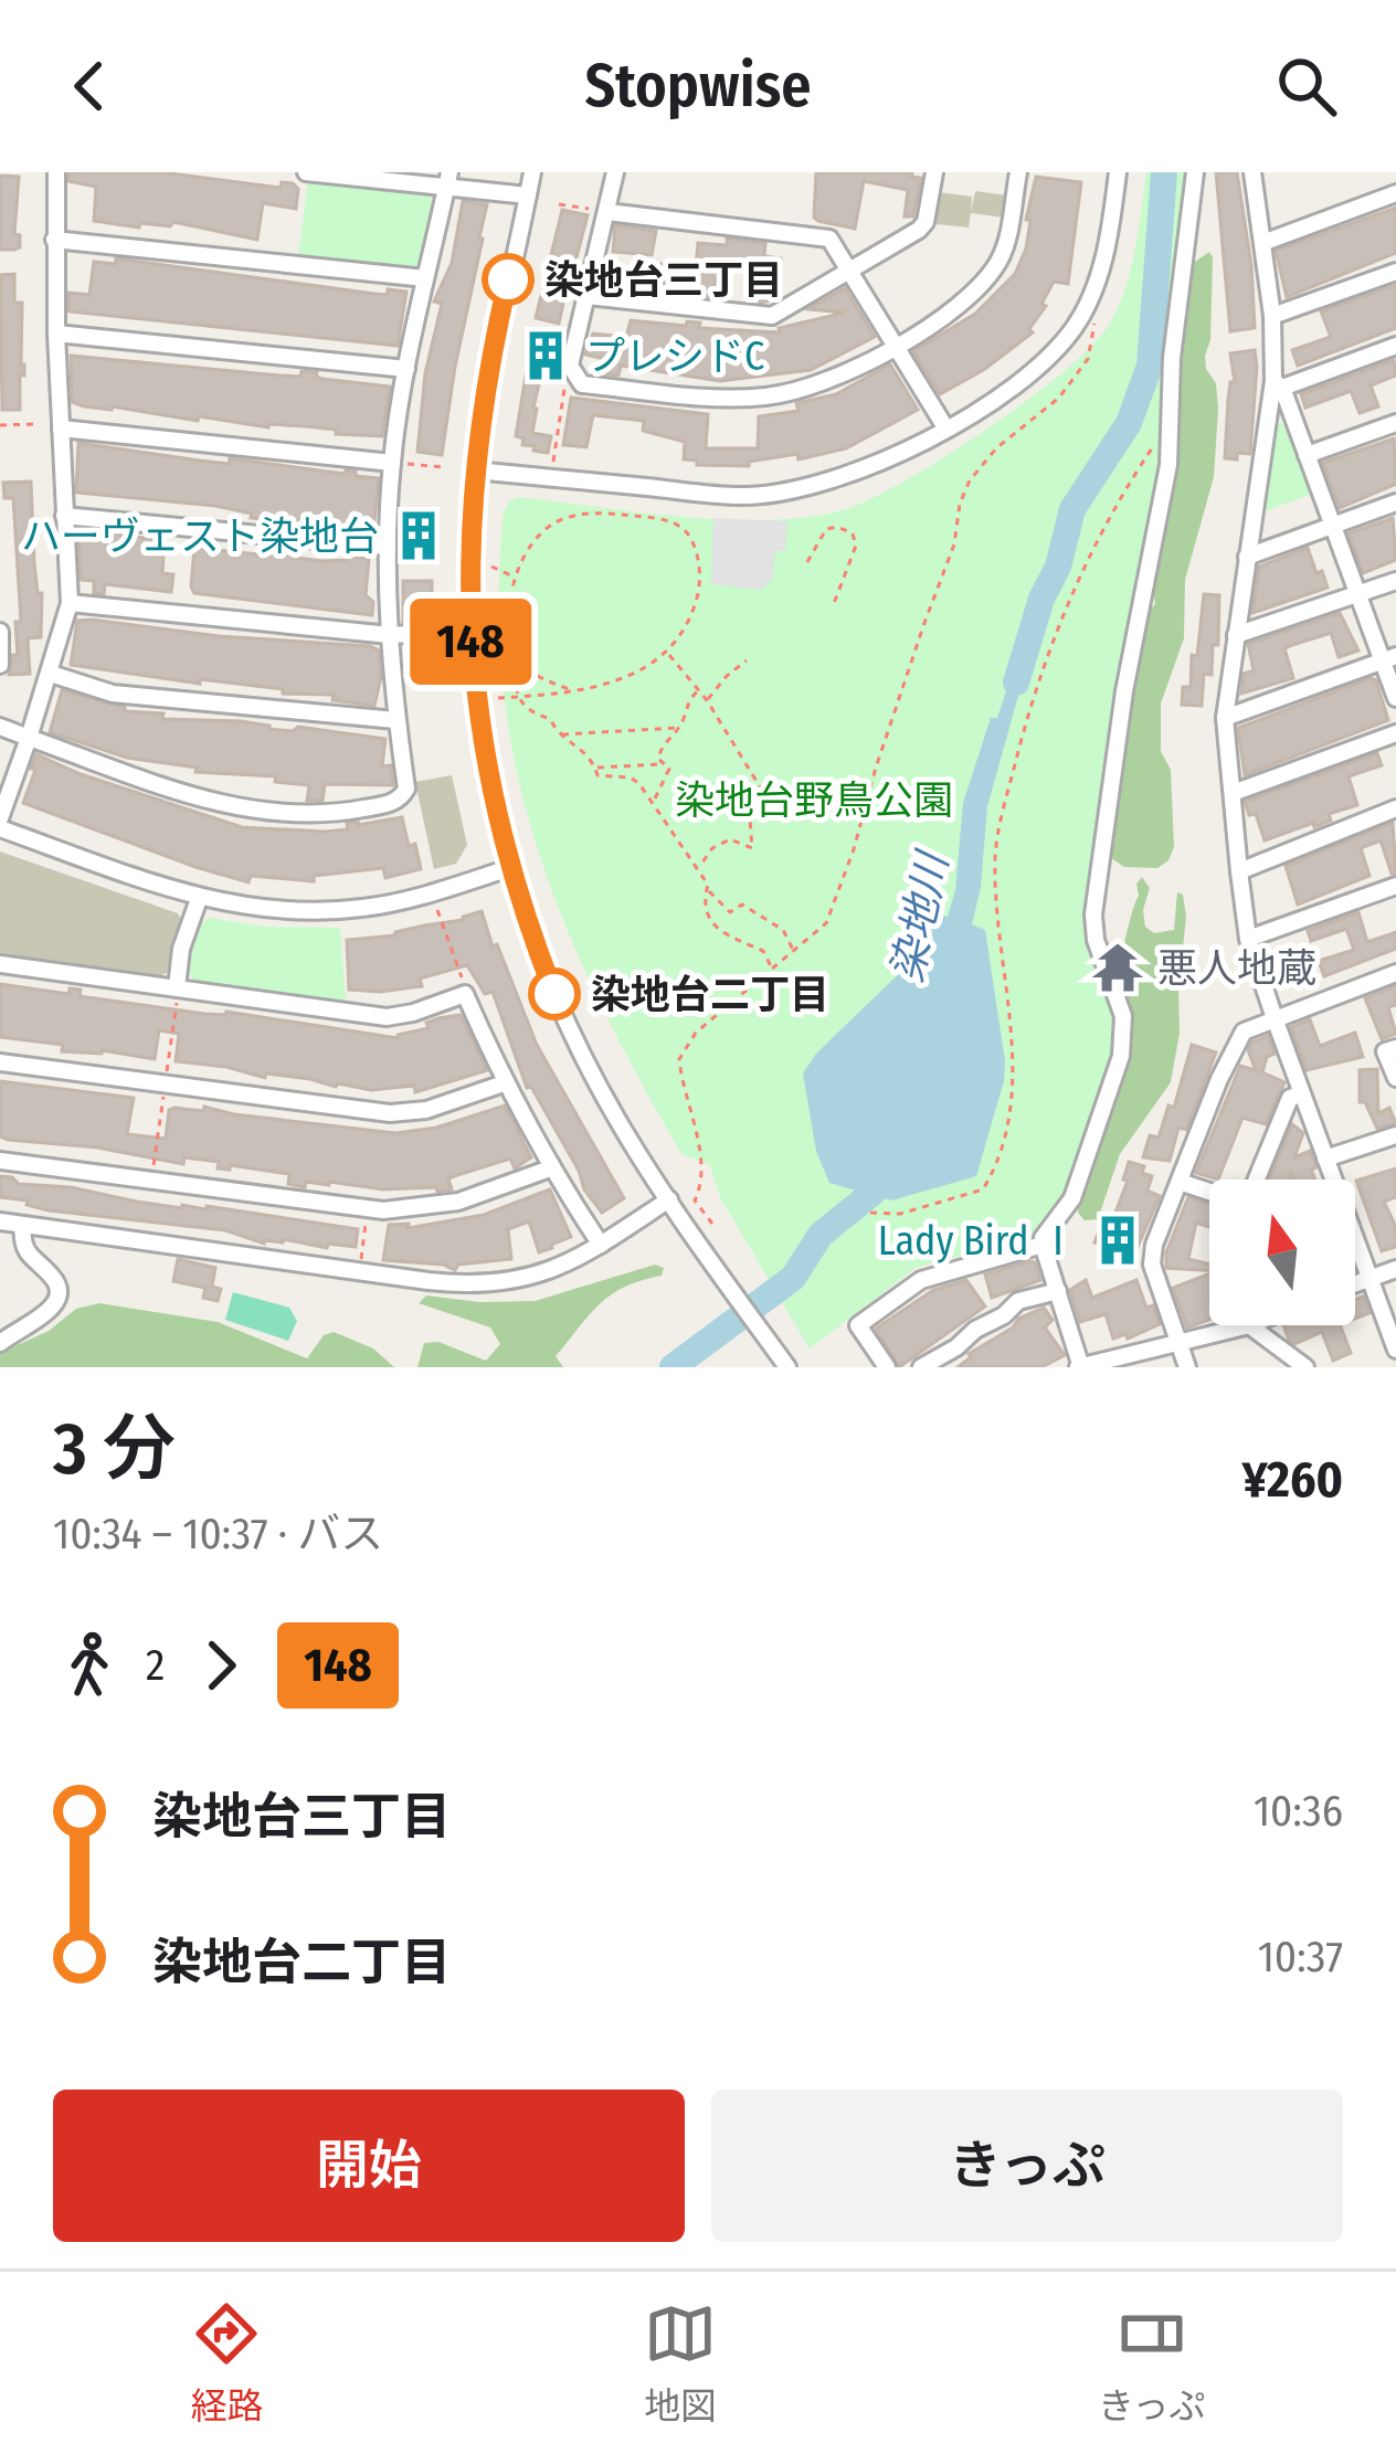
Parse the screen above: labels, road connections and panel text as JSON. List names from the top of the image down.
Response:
{
  "water": ["染地川"],
  "parks": ["染地台野鳥公園"],
  "places": {
    "other": ["染地台三丁目", "染地台二丁目"],
    "building": ["プレシドC", "ハーヴェスト染地台", "Lady Bird Ⅰ"],
    "temple": ["悪人地蔵"]
  },
  "lines": ["bus line 148"],
  "north": "top",
  "page": {
    "header": "Stopwise",
    "on_map": "148",
    "heading": ["3 分", "10:34 – 10:37 · バス", "¥260"],
    "legs": ["2", "148"],
    "list": [
      {
        "name": "染地台三丁目",
        "value": "10:36"
      },
      {
        "name": "染地台二丁目",
        "value": "10:37"
      }
    ],
    "buttons": ["開始", "きっぷ"],
    "tabs": ["経路", "地図", "きっぷ"]
  }
}
